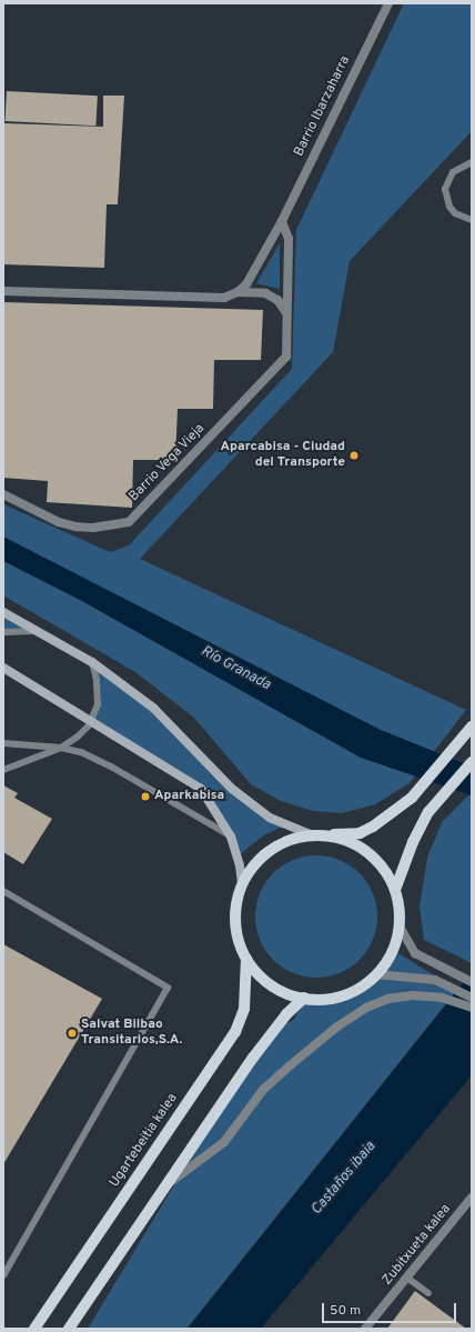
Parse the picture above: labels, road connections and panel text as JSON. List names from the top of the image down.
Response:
{
  "streets": {
    "main road": ["Ugartebeitia kalea"],
    "street": ["Barrio Ibarzaharra", "Barrio Vega Vieja", "Zubitxueta kalea"]
  },
  "crossings": [
    ["Barrio Ibarzaharra", "Barrio Vega Vieja"]
  ],
  "water": ["Río Granada", "Castaños ibaia"],
  "places": ["Aparcabisa - Ciudad del Transporte", "Aparkabisa", "Salvat Bilbao Transitarios,S.A."],
  "scale_bar": "50 m"
}
